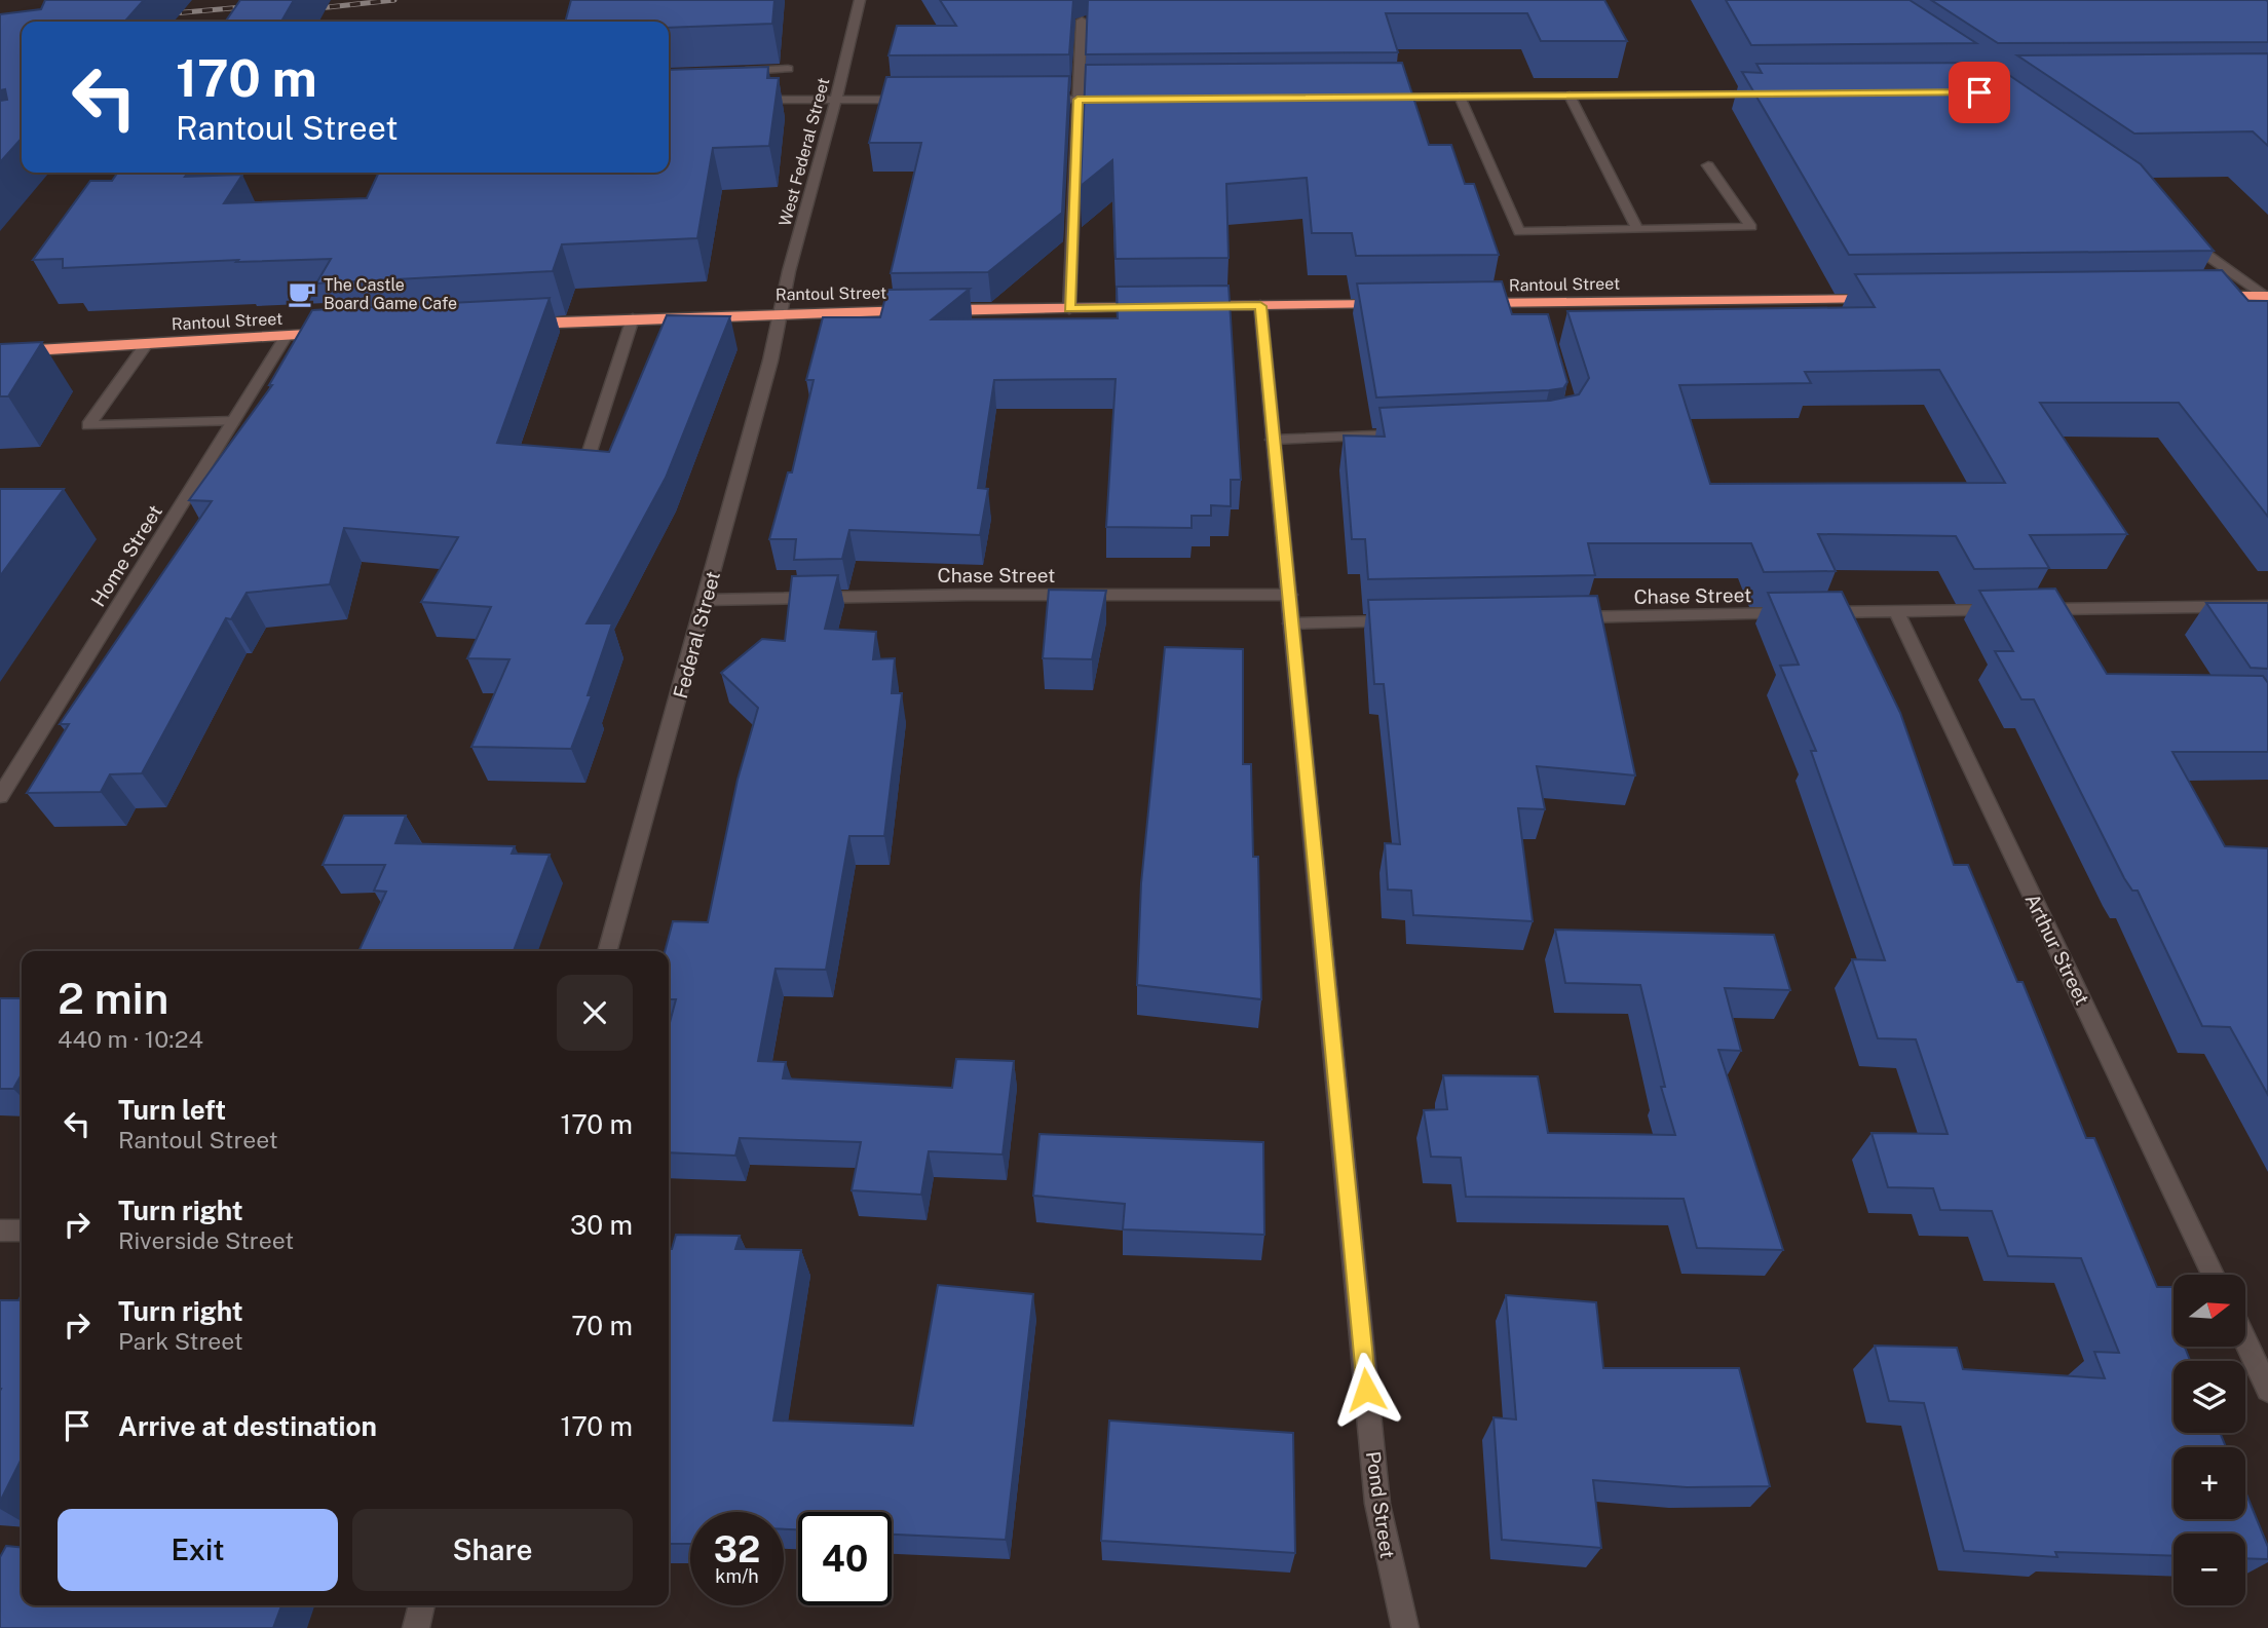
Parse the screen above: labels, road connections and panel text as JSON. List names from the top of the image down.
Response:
{
  "streets": {
    "highway": ["Rantoul Street"],
    "street": [
      "West Federal Street",
      "Home Street",
      "Chase Street",
      "Federal Street",
      "Arthur Street",
      "Pond Street"
    ]
  },
  "crossings": [
    ["West Federal Street", "Rantoul Street"],
    ["West Federal Street", "Federal Street"],
    ["Rantoul Street", "Home Street"],
    ["Rantoul Street", "Federal Street"],
    ["Chase Street", "Federal Street"],
    ["Chase Street", "Arthur Street"],
    ["Chase Street", "Pond Street"]
  ],
  "places": {
    "cafe": ["The Castle Board Game Cafe"]
  },
  "north": "right",
  "page": {
    "turn": ["170 m", "Rantoul Street"],
    "heading": ["2 min", "440 m · 10:24"],
    "list": [
      {
        "name": "Turn left",
        "note": "Rantoul Street",
        "value": "170 m"
      },
      {
        "name": "Turn right",
        "note": "Riverside Street",
        "value": "30 m"
      },
      {
        "name": "Turn right",
        "note": "Park Street",
        "value": "70 m"
      },
      {
        "name": "Arrive at destination",
        "value": "170 m"
      }
    ],
    "map_buttons": ["+", "−"],
    "buttons": ["Exit", "Share"],
    "speed": "32 km/h",
    "limit": "40"
  }
}
